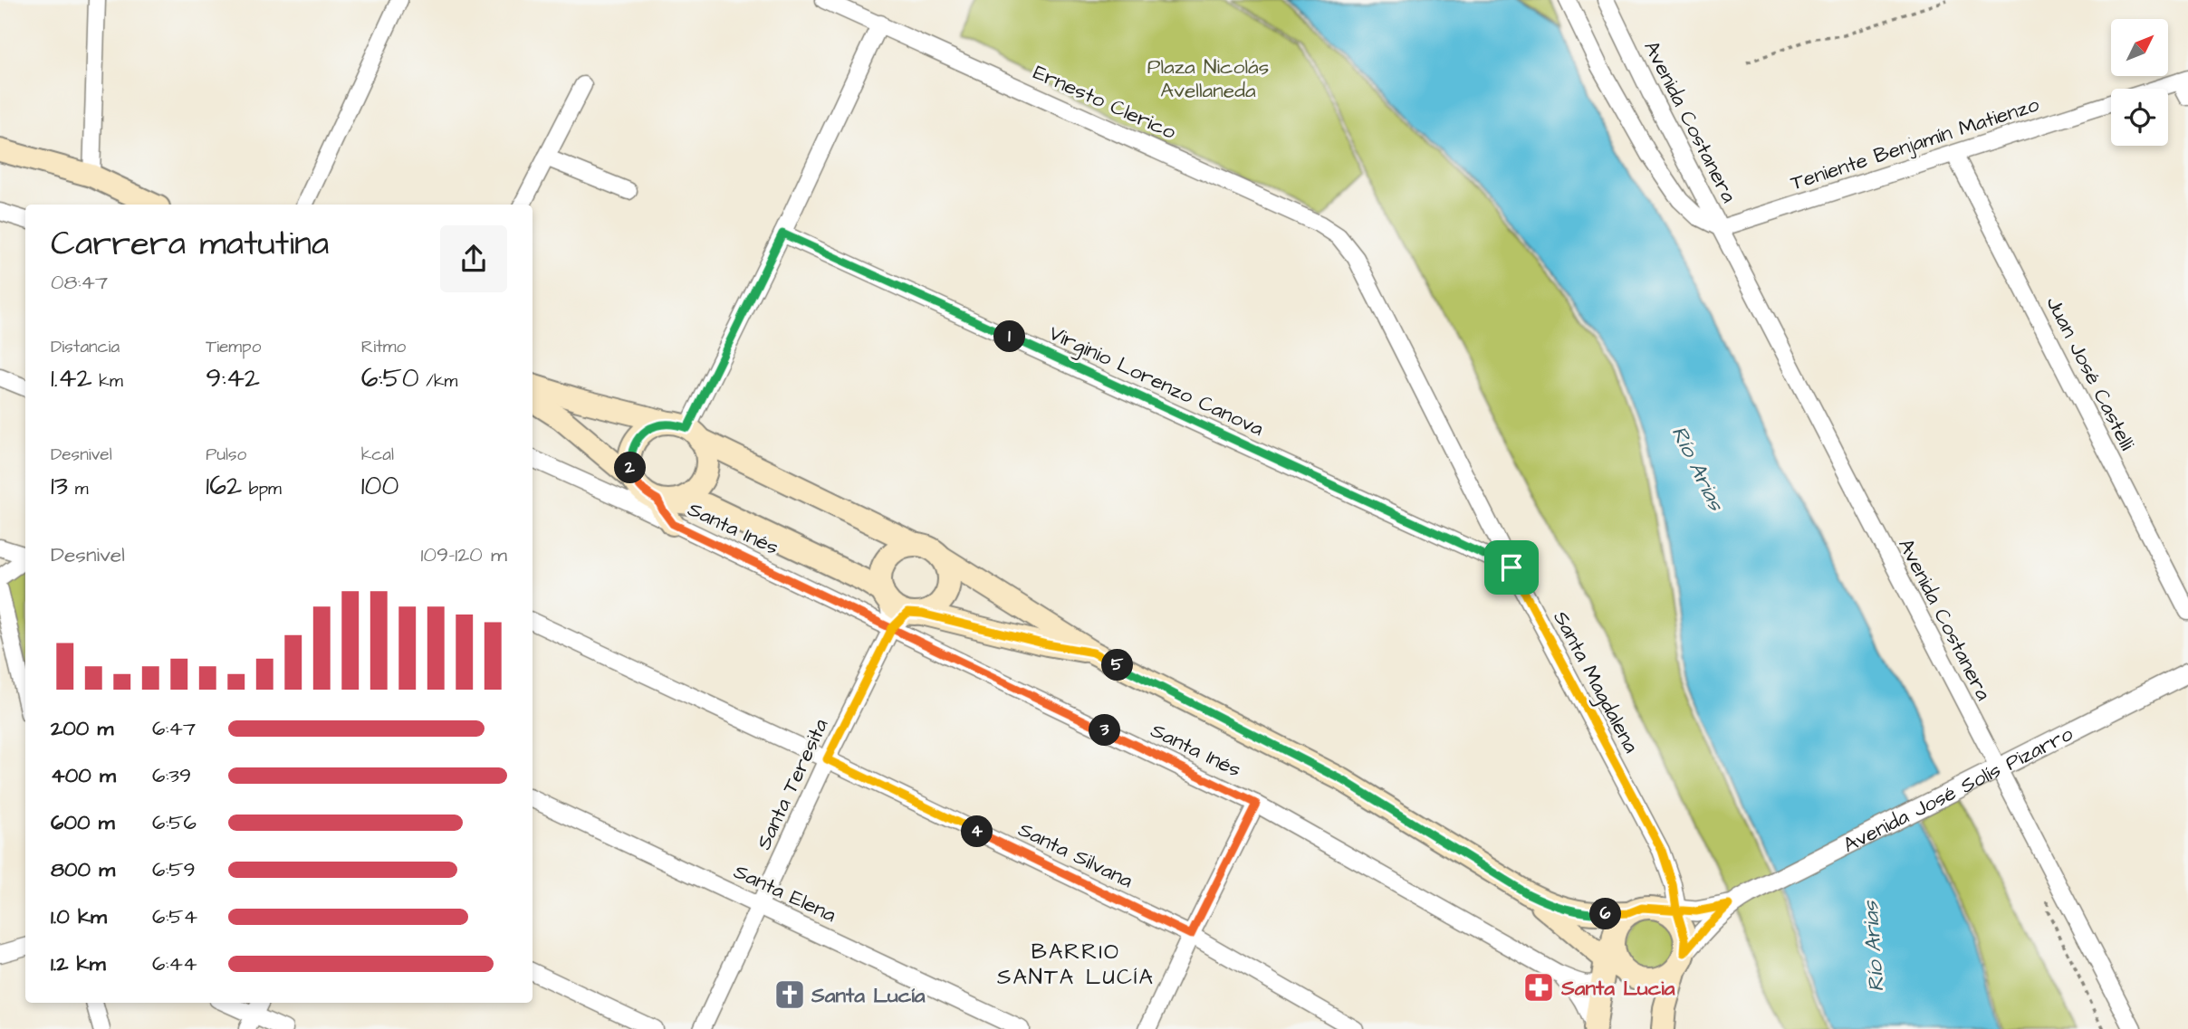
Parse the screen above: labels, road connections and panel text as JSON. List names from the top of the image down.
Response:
{
  "streets": {
    "street": [
      "Ernesto Clerico",
      "Avenida Costanera",
      "Teniente Benjamín Matienzo",
      "Juan José Castelli",
      "Virginio Lorenzo Canova",
      "Santa Inés",
      "Santa Magdalena",
      "Santa Teresita",
      "Avenida José Solís Pizarro",
      "Santa Silvana",
      "Santa Elena"
    ]
  },
  "crossings": [
    ["Ernesto Clerico", "Santa Magdalena"],
    ["Avenida Costanera", "Teniente Benjamín Matienzo"],
    ["Avenida Costanera", "Avenida José Solís Pizarro"],
    ["Teniente Benjamín Matienzo", "Juan José Castelli"],
    ["Virginio Lorenzo Canova", "Santa Magdalena"],
    ["Santa Inés", "Santa Magdalena"],
    ["Santa Inés", "Santa Teresita"],
    ["Santa Inés", "Avenida José Solís Pizarro"],
    ["Santa Magdalena", "Avenida José Solís Pizarro"],
    ["Santa Teresita", "Santa Silvana"],
    ["Santa Teresita", "Santa Elena"]
  ],
  "districts": ["BARRIO SANTA LUCÍA"],
  "water": ["Río Arias"],
  "parks": ["Plaza Nicolás Avellaneda"],
  "places": {
    "pharmacy": ["Santa Lucia"],
    "church": ["Santa Lucía"]
  },
  "north": "top right",
  "page": {
    "heading": ["Carrera matutina", "08:47"],
    "stats": [
      ["Distancia", "1.42 km"],
      ["Tiempo", "9:42"],
      ["Ritmo", "6:50 /km"],
      ["Desnivel", "13 m"],
      ["Pulso", "162 bpm"],
      ["kcal", "100"]
    ],
    "pins": [
      "1",
      "2",
      "5",
      "3",
      "4",
      "6"
    ],
    "chart": ["Desnivel", "109–120 m"],
    "list": [
      {
        "name": "200 m",
        "note": "6:47"
      },
      {
        "name": "400 m",
        "note": "6:39"
      },
      {
        "name": "600 m",
        "note": "6:56"
      },
      {
        "name": "800 m",
        "note": "6:59"
      },
      {
        "name": "1.0 km",
        "note": "6:54"
      },
      {
        "name": "1.2 km",
        "note": "6:44"
      }
    ]
  }
}
